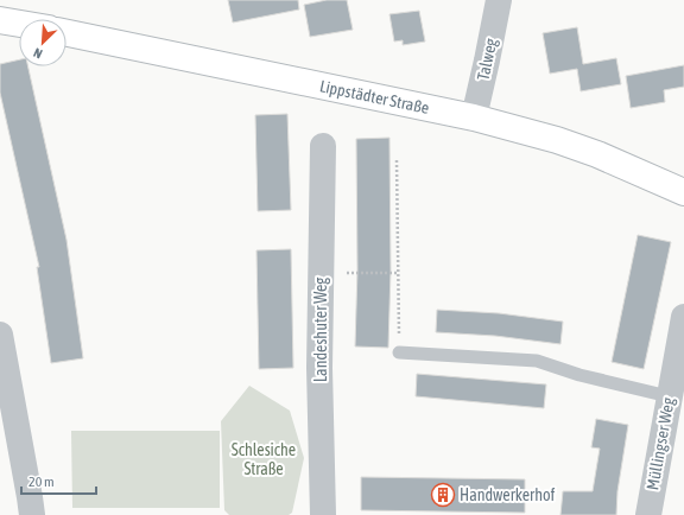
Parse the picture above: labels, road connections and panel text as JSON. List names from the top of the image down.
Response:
{
  "streets": {
    "main road": ["Lippstädter Straße"],
    "street": ["Talweg", "Landeshuter Weg", "Müllingser Weg"]
  },
  "crossings": [
    ["Talweg", "Lippstädter Straße"]
  ],
  "parks": ["Schlesiche Straße"],
  "places": {
    "building": ["Handwerkerhof"]
  },
  "scale_bar": "20 m",
  "north": "bottom left"
}
